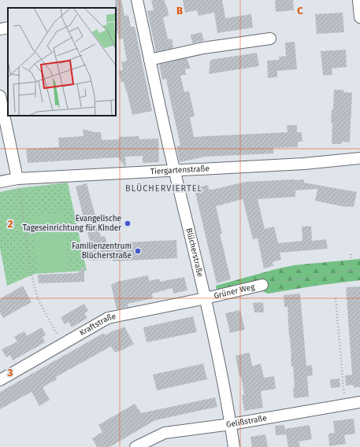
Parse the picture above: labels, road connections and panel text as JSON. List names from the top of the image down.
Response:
{
  "streets": {
    "street": [
      "Tiergartenstraße",
      "Blücherstraße",
      "Grüner Weg",
      "Kraftstraße",
      "Gelißstraße"
    ]
  },
  "crossings": [
    ["Tiergartenstraße", "Blücherstraße"],
    ["Blücherstraße", "Grüner Weg"],
    ["Blücherstraße", "Kraftstraße"],
    ["Blücherstraße", "Gelißstraße"],
    ["Grüner Weg", "Kraftstraße"]
  ],
  "districts": ["BLÜCHERVIERTEL"],
  "places": ["Evangelische Tageseinrichtung für Kinder", "Familienzentrum Blücherstraße"],
  "grid": {
    "columns": ["B", "C"],
    "rows": ["2", "3"]
  }
}
